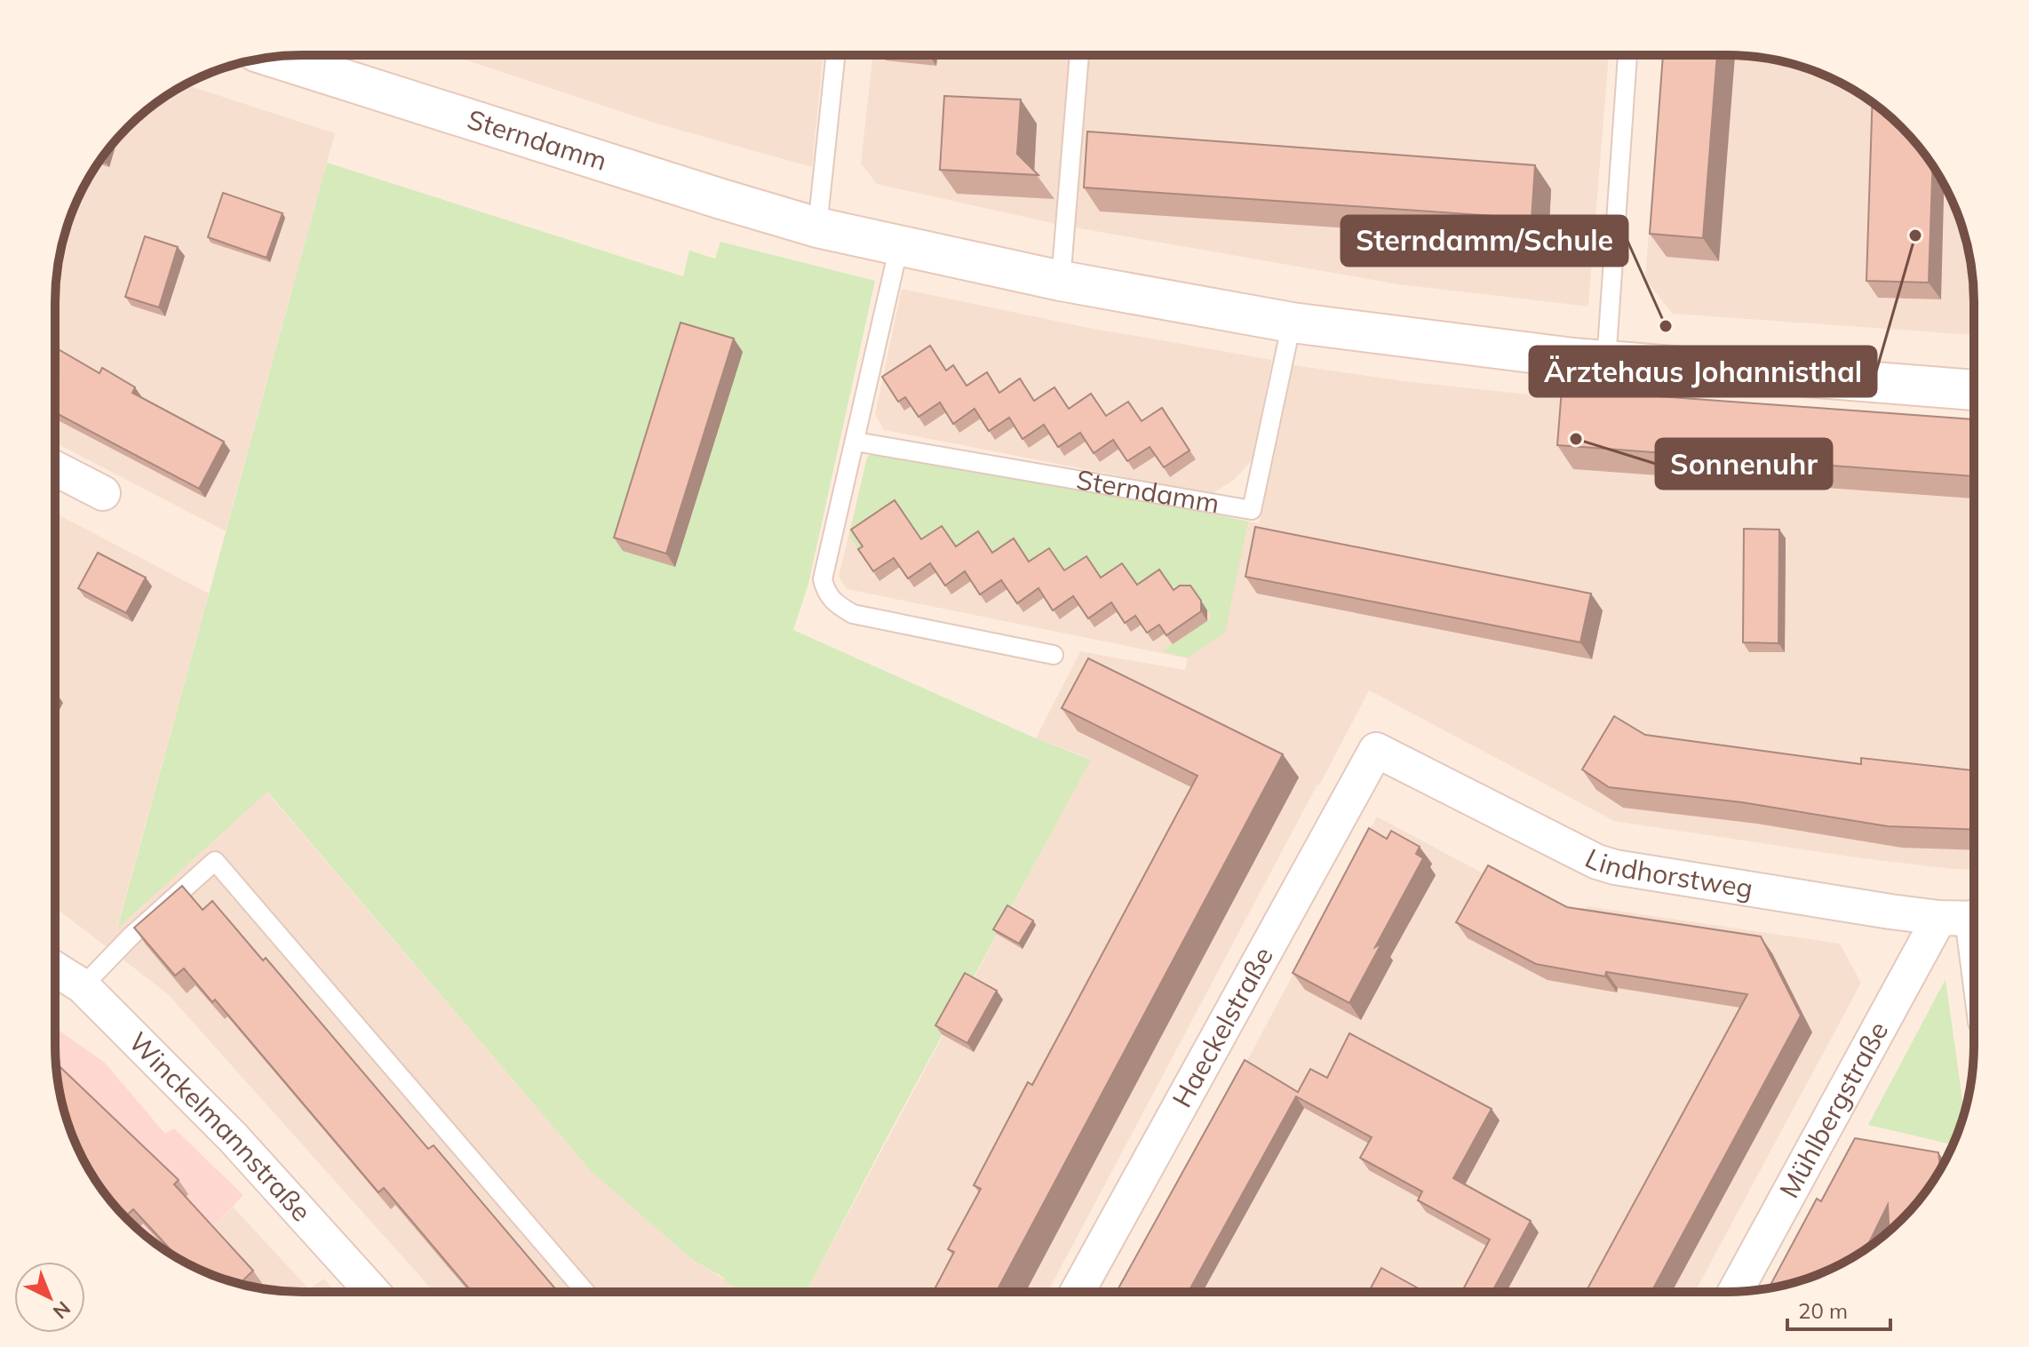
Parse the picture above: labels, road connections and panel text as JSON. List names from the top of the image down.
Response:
{
  "streets": {
    "street": [
      "Sterndamm",
      "Lindhorstweg",
      "Haeckelstraße",
      "Mühlbergstraße",
      "Winckelmannstraße"
    ]
  },
  "crossings": [
    ["Lindhorstweg", "Haeckelstraße"],
    ["Lindhorstweg", "Mühlbergstraße"]
  ],
  "places": ["Ärztehaus Johannisthal", "Sterndamm/Schule", "Sonnenuhr"],
  "scale_bar": "20 m",
  "north": "bottom right"
}
